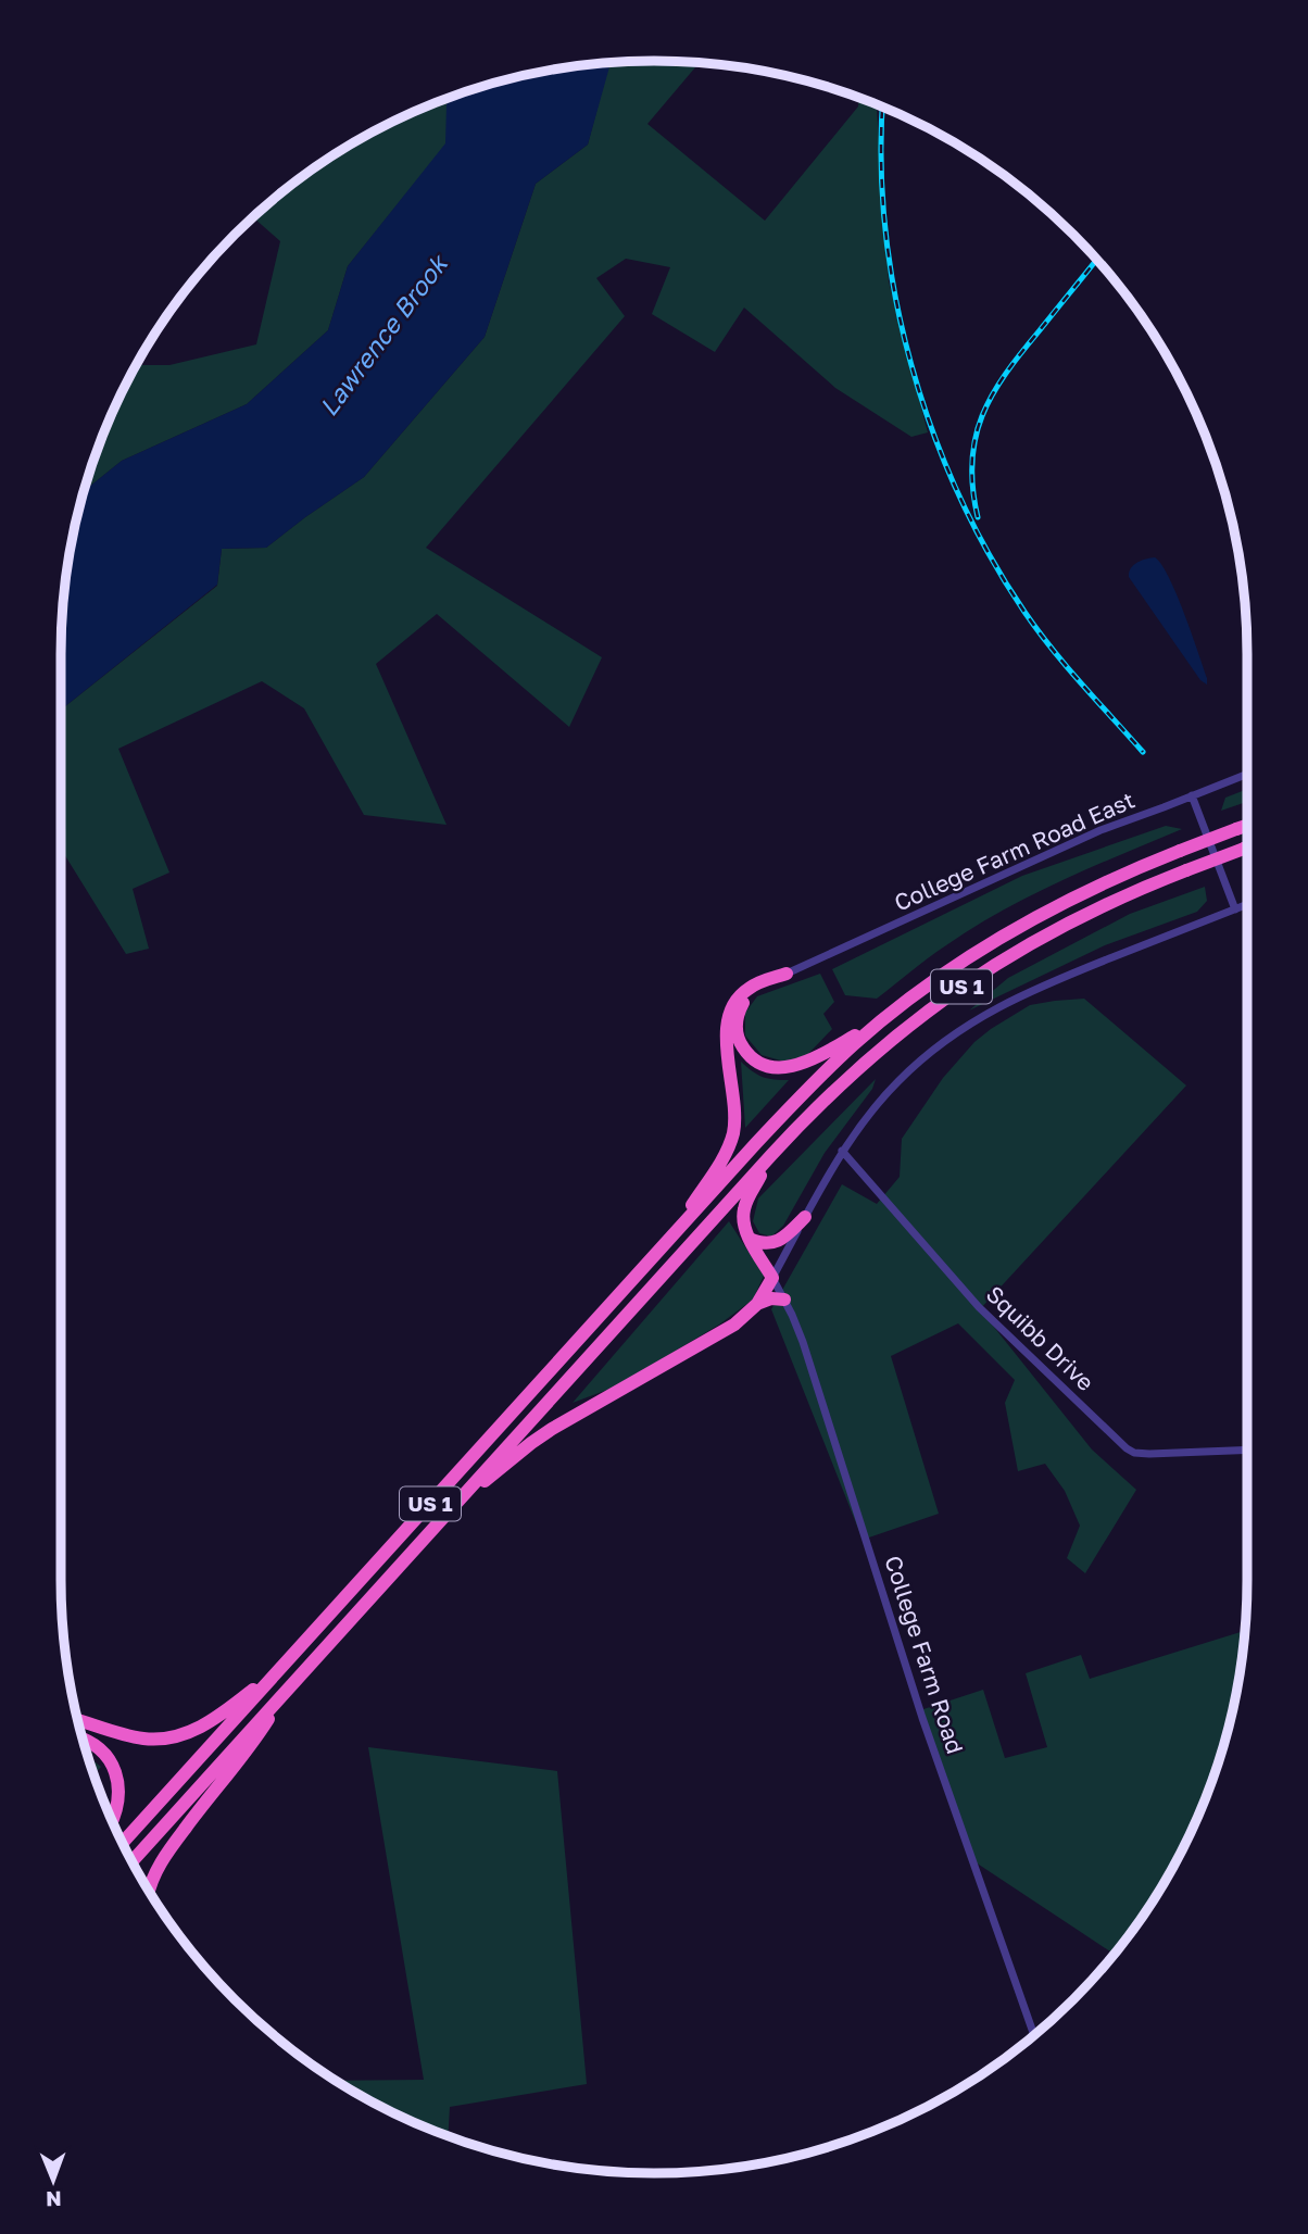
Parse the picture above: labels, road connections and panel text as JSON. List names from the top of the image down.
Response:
{
  "streets": {
    "highway": ["US 1"],
    "street": ["College Farm Road East", "Squibb Drive", "College Farm Road"]
  },
  "water": ["Lawrence Brook"],
  "north": "bottom"
}
